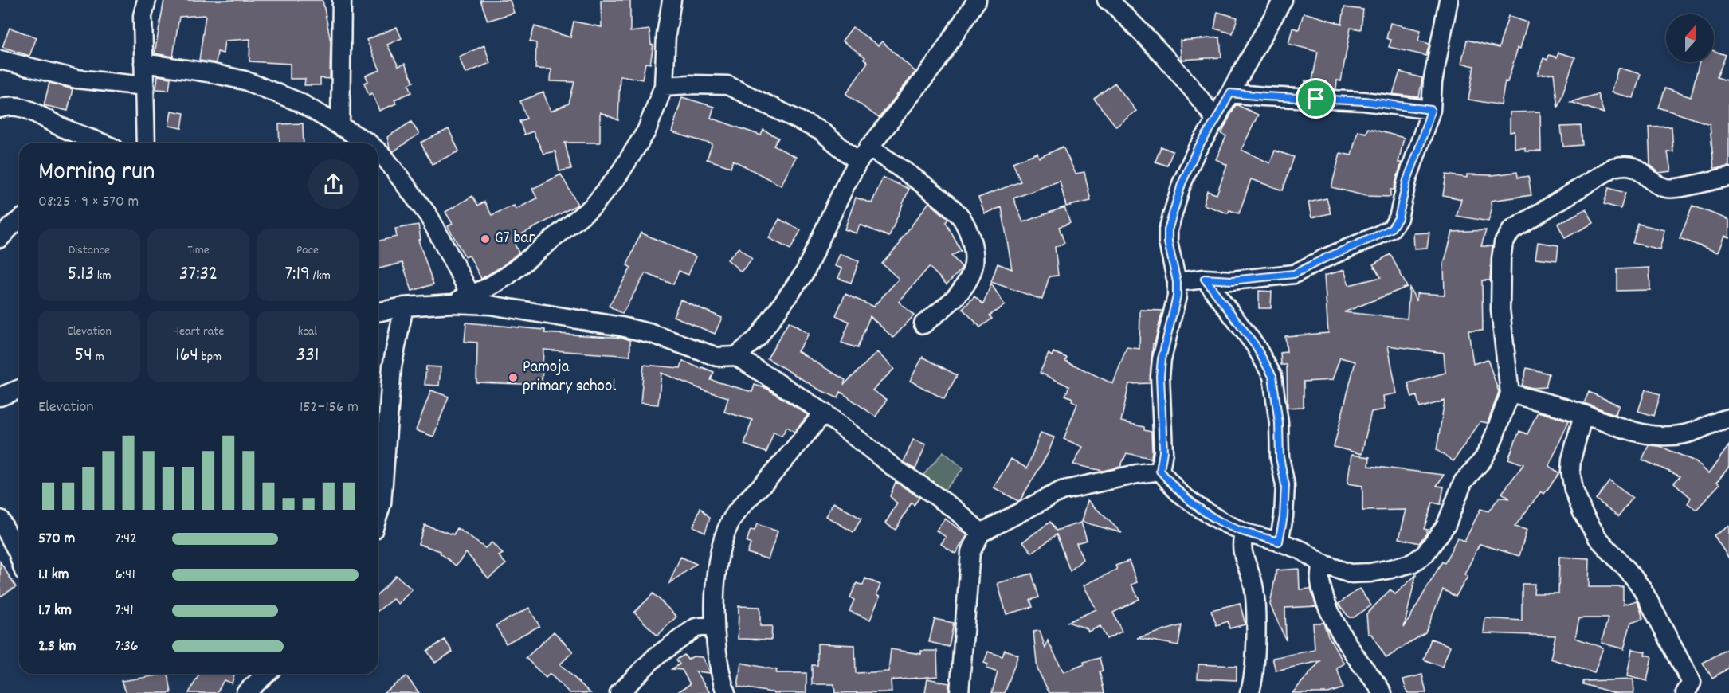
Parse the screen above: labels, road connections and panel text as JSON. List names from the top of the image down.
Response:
{
  "places": ["G7 bar", "Pamoja primary school"],
  "north": "top",
  "page": {
    "heading": ["Morning run", "08:25 · 9 × 570 m"],
    "stats": [
      ["Distance", "5.13 km"],
      ["Time", "37:32"],
      ["Pace", "7:19 /km"],
      ["Elevation", "54 m"],
      ["Heart rate", "164 bpm"],
      ["kcal", "331"]
    ],
    "chart": ["Elevation", "152–156 m"],
    "list": [
      {
        "name": "570 m",
        "note": "7:42"
      },
      {
        "name": "1.1 km",
        "note": "6:41"
      },
      {
        "name": "1.7 km",
        "note": "7:41"
      },
      {
        "name": "2.3 km",
        "note": "7:36"
      }
    ]
  }
}
